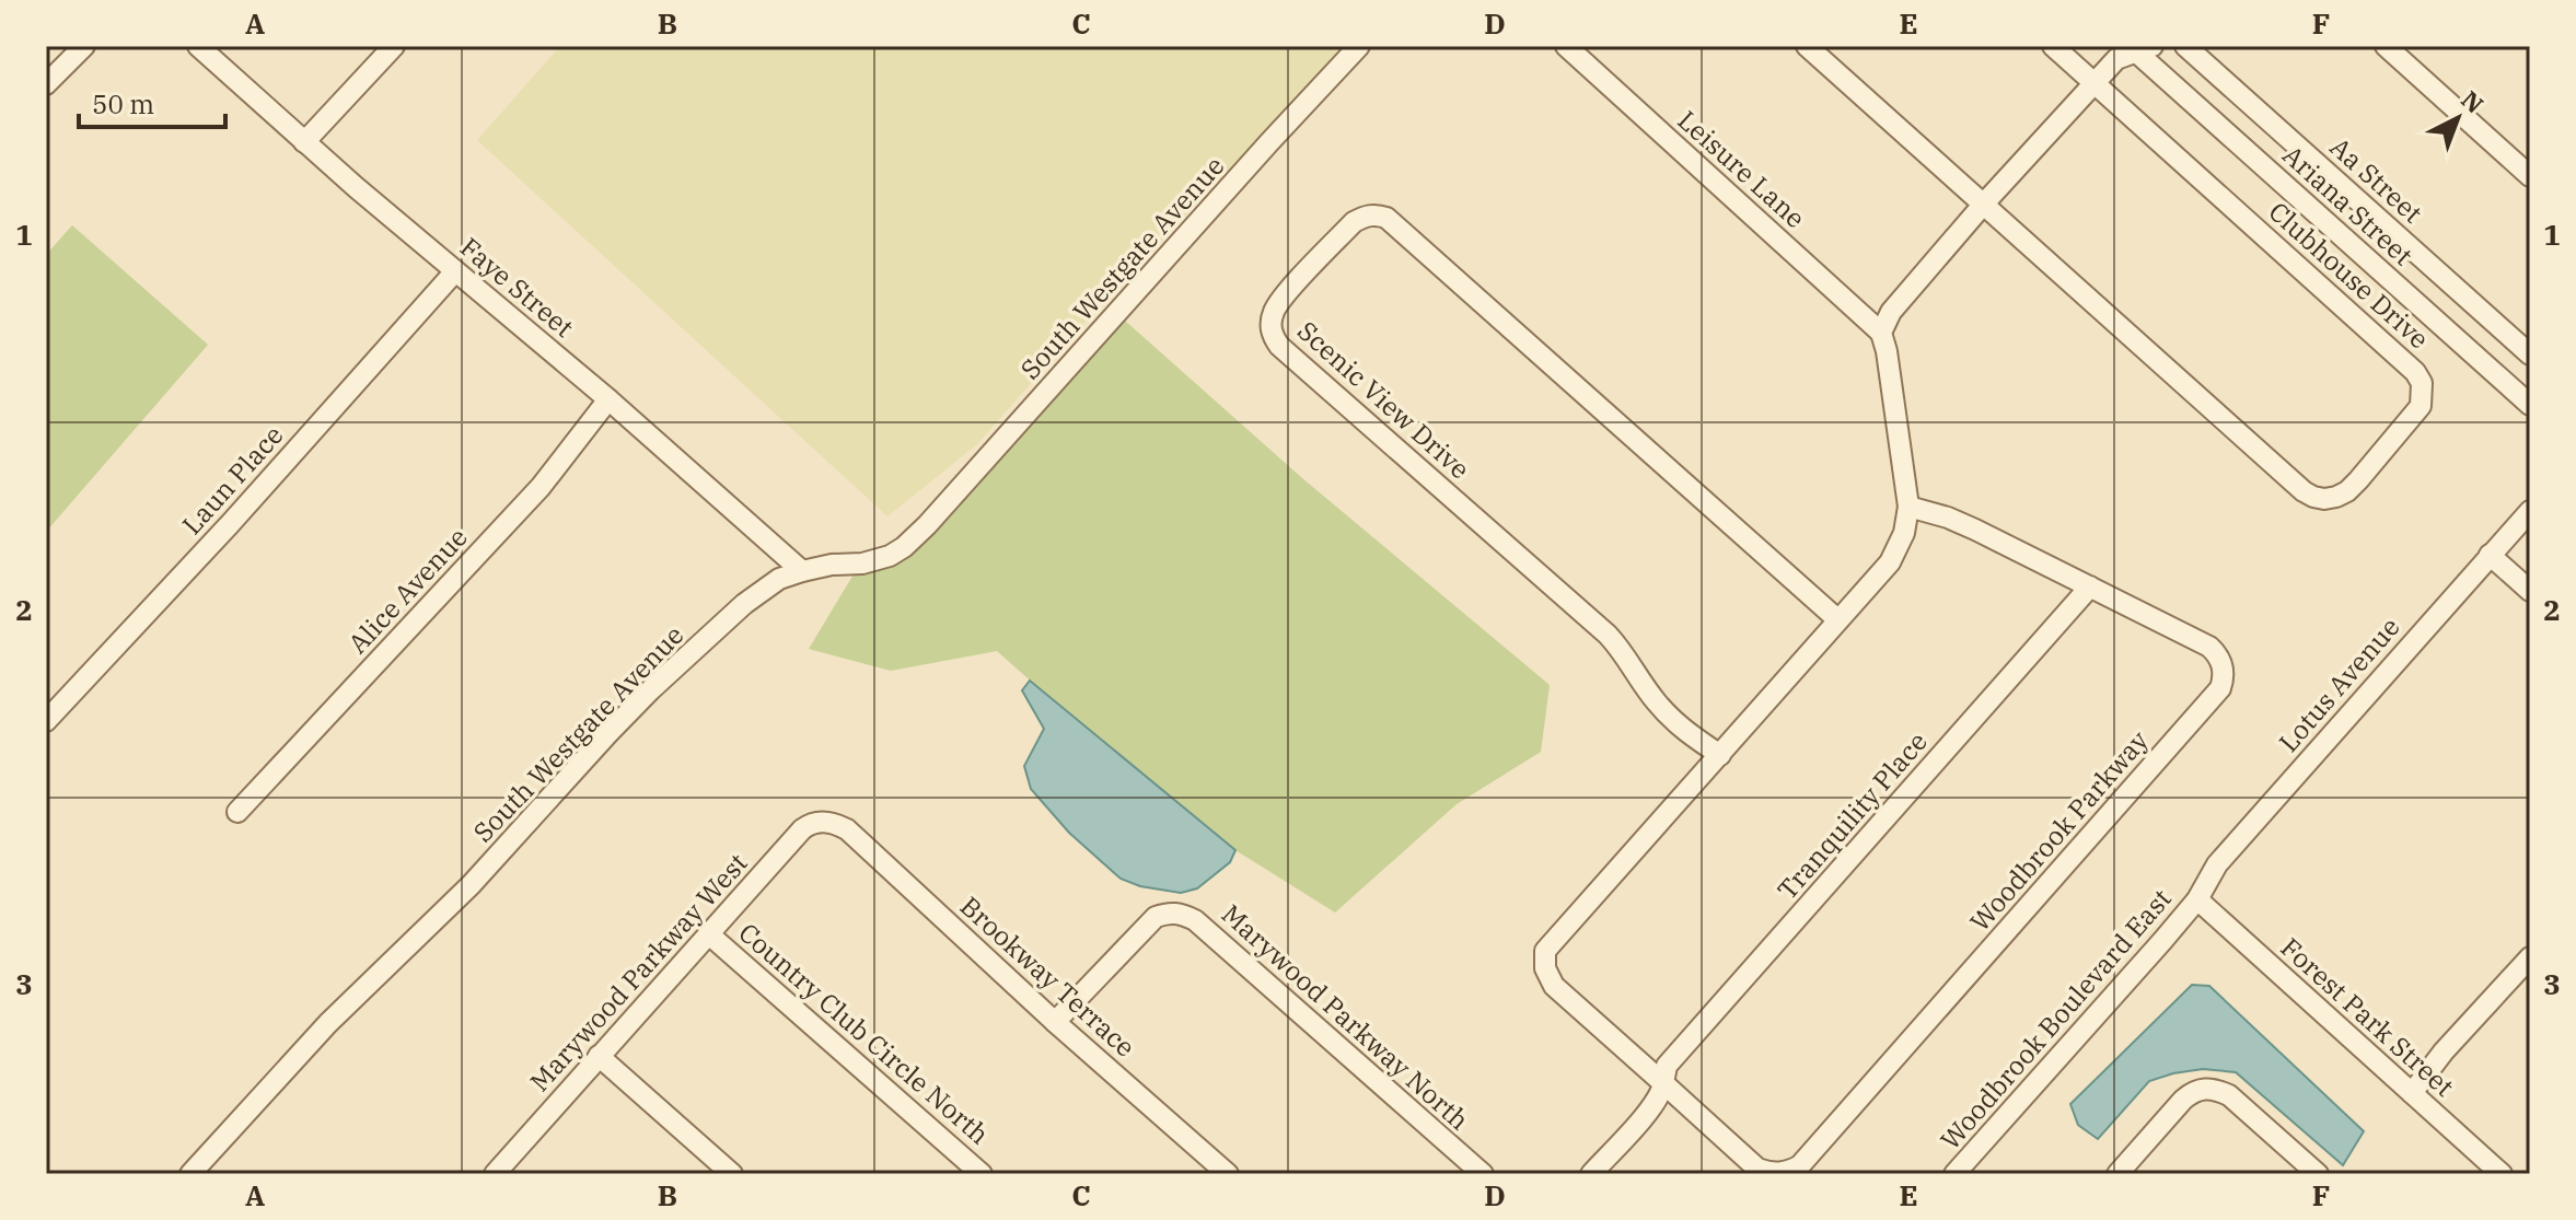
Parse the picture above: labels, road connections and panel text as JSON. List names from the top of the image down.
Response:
{
  "streets": {
    "street": [
      "Leisure Lane",
      "Aa Street",
      "Ariana Street",
      "South Westgate Avenue",
      "Clubhouse Drive",
      "Faye Street",
      "Scenic View Drive",
      "Laun Place",
      "Alice Avenue",
      "Lotus Avenue",
      "Tranquility Place",
      "Woodbrook Parkway",
      "Marywood Parkway West",
      "Brookway Terrace",
      "Marywood Parkway North",
      "Forest Park Street",
      "Woodbrook Boulevard East",
      "Country Club Circle North"
    ]
  },
  "crossings": [
    ["Leisure Lane", "Woodbrook Parkway"],
    ["South Westgate Avenue", "Faye Street"],
    ["Faye Street", "Laun Place"],
    ["Faye Street", "Alice Avenue"],
    ["Scenic View Drive", "Woodbrook Parkway"],
    ["Lotus Avenue", "Forest Park Street"],
    ["Lotus Avenue", "Woodbrook Boulevard East"],
    ["Tranquility Place", "Woodbrook Parkway"],
    ["Marywood Parkway West", "Brookway Terrace"],
    ["Marywood Parkway West", "Country Club Circle North"],
    ["Brookway Terrace", "Marywood Parkway North"],
    ["Forest Park Street", "Woodbrook Boulevard East"]
  ],
  "scale_bar": "50 m",
  "north": "top right",
  "grid": {
    "columns": [
      "A",
      "B",
      "C",
      "D",
      "E",
      "F"
    ],
    "rows": ["1", "2", "3"]
  }
}
